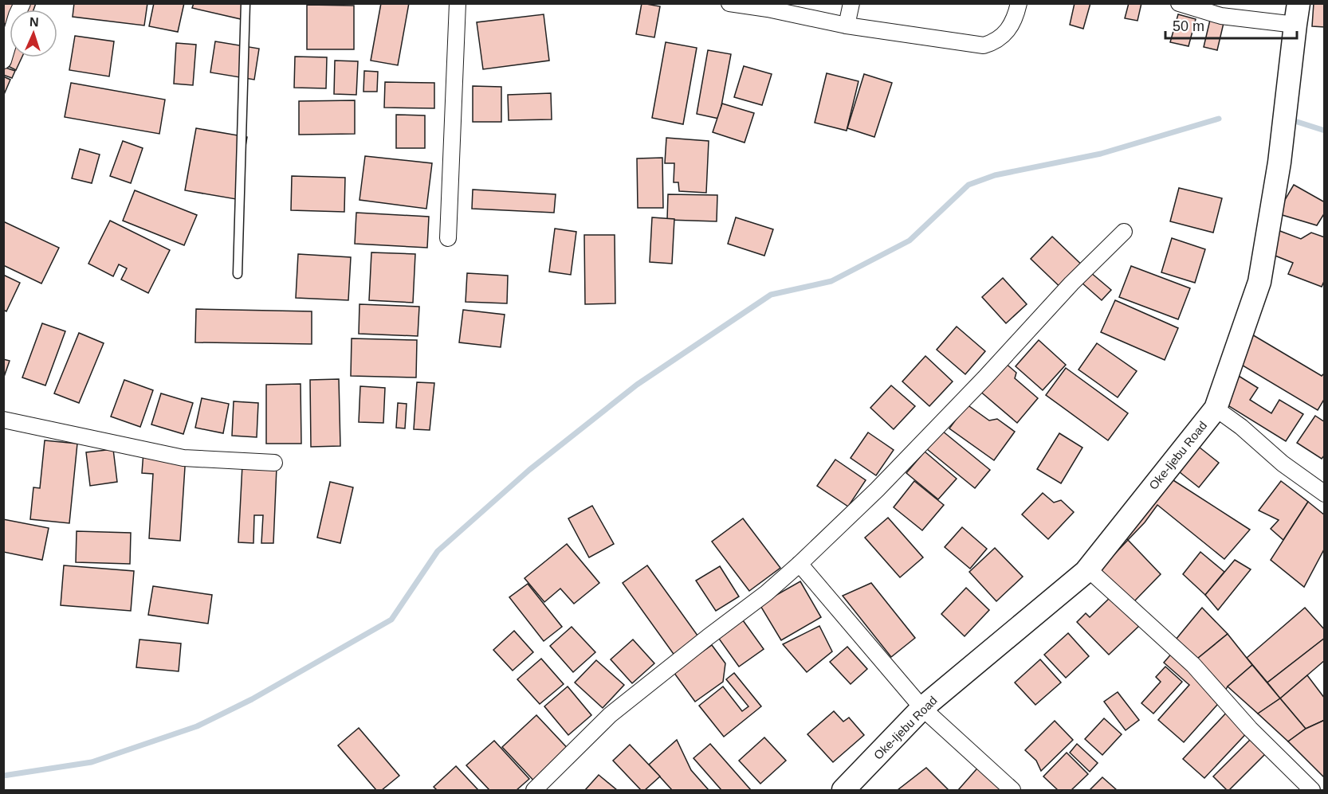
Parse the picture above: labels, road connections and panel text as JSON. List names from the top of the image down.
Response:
{
  "streets": {
    "main road": ["Oke-Ijebu Road"]
  },
  "scale_bar": "50 m",
  "north": "top"
}
